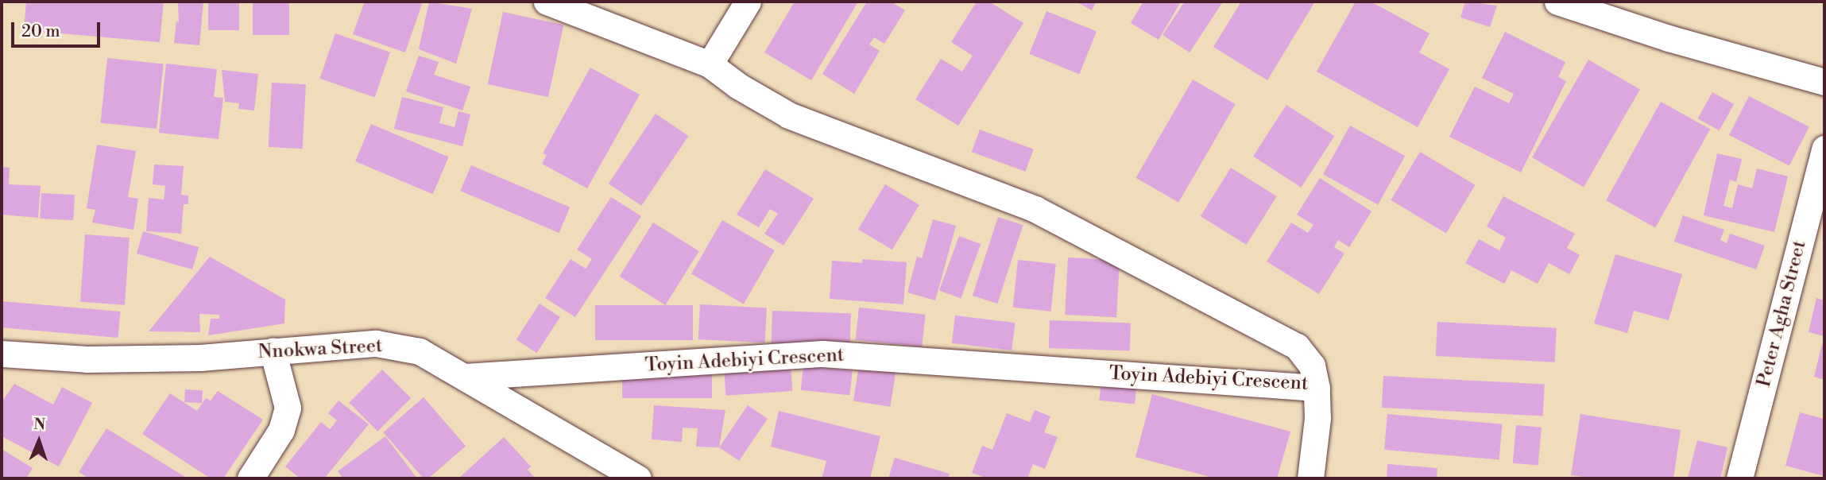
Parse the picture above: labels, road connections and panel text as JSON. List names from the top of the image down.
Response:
{
  "streets": {
    "street": ["Peter Agha Street", "Nnokwa Street", "Toyin Adebiyi Crescent"]
  },
  "crossings": [
    ["Nnokwa Street", "Toyin Adebiyi Crescent"]
  ],
  "scale_bar": "20 m",
  "north": "top"
}
